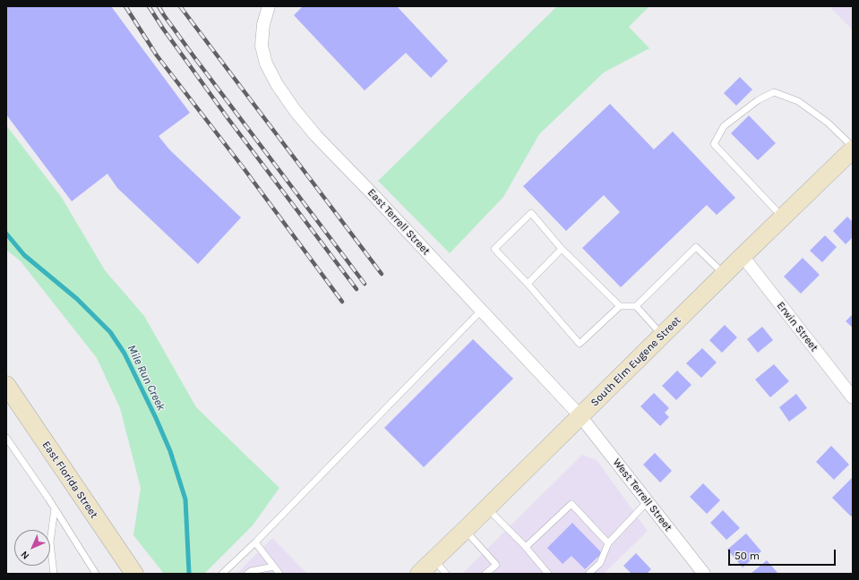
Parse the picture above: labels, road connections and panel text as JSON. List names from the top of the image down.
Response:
{
  "streets": {
    "main road": ["South Elm Eugene Street", "East Florida Street"],
    "street": ["East Terrell Street", "Erwin Street", "West Terrell Street"]
  },
  "crossings": [
    ["East Terrell Street", "South Elm Eugene Street"],
    ["East Terrell Street", "West Terrell Street"],
    ["Erwin Street", "South Elm Eugene Street"],
    ["South Elm Eugene Street", "West Terrell Street"]
  ],
  "water": ["Mile Run Creek"],
  "scale_bar": "50 m",
  "north": "bottom left"
}
